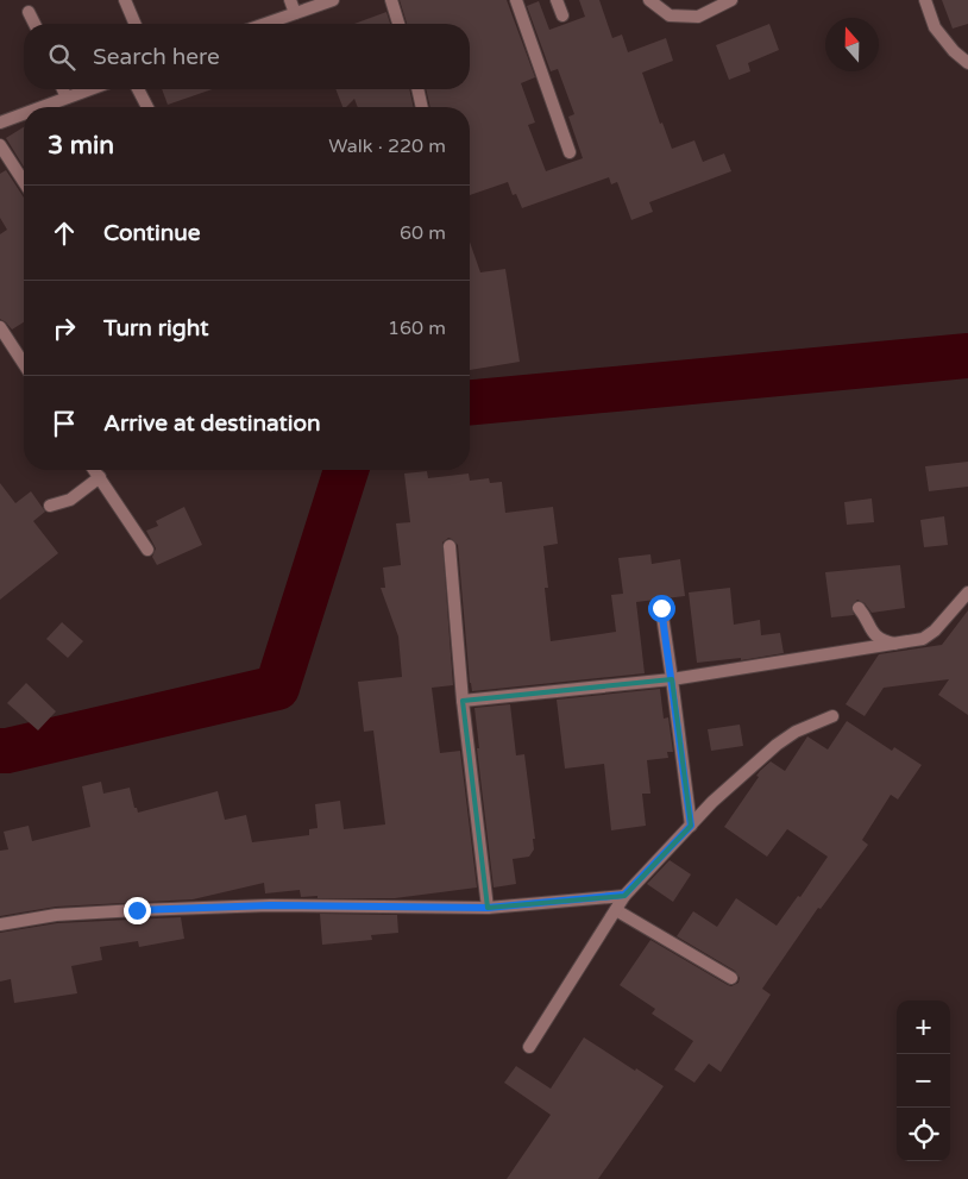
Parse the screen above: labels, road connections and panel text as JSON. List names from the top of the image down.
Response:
{
  "north": "top",
  "page": {
    "search": "Search here",
    "heading": ["3 min", "Walk · 220 m"],
    "list": [
      ["Continue", "60 m"],
      ["Turn right", "160 m"],
      "Arrive at destination"
    ],
    "map_buttons": ["+", "−"]
  }
}
